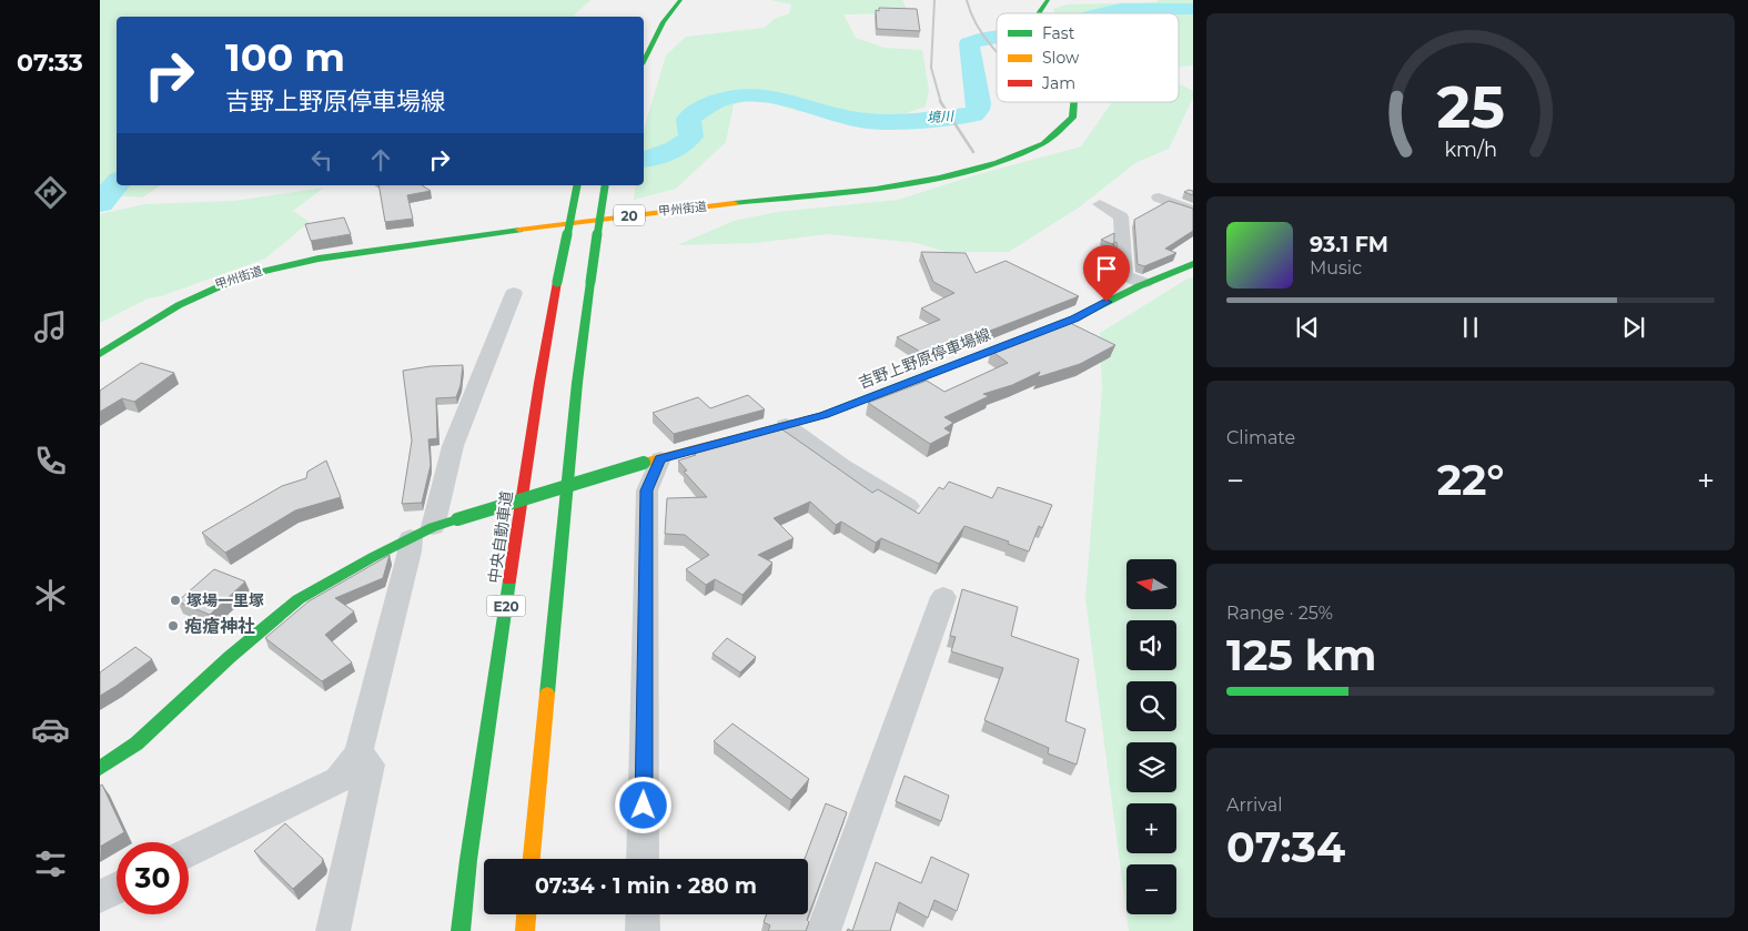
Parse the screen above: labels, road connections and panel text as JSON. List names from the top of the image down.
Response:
{
  "streets": {
    "main road": [
      "甲州街道",
      "20",
      "吉野上野原停車場線",
      "中央自動車道",
      "E20"
    ]
  },
  "water": ["境川"],
  "places": ["塚場一里塚", "疱瘡神社"],
  "legend": ["Fast", "Slow", "Jam"],
  "north": "left",
  "page": {
    "tabs": "07:33",
    "turn": ["100 m", "吉野上野原停車場線"],
    "song": ["93.1 FM", "Music"],
    "tile": [
      "Climate",
      ["Range · 25%", "125 km"],
      ["Arrival", "07:34"]
    ],
    "heat": ["−", "22°", "+"],
    "map_buttons": ["+", "−"],
    "limit": "30",
    "trip": "07:34 · 1 min · 280 m",
    "gauge": ["25", "km/h"]
  }
}
